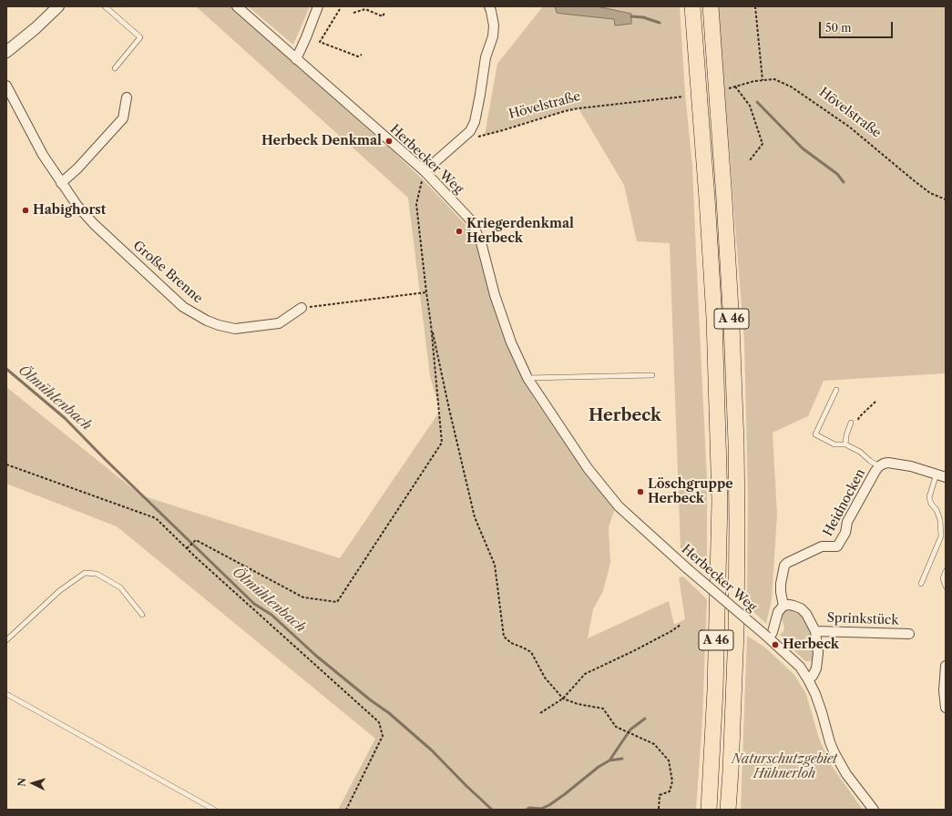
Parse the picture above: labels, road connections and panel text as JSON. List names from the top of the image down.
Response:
{
  "streets": {
    "highway": ["A 46"],
    "street": [
      "Herbecker Weg",
      "Große Brenne",
      "Heidnocken",
      "Sprinkstück"
    ],
    "path": ["Hövelstraße"]
  },
  "crossings": [
    ["Herbecker Weg", "Sprinkstück"],
    ["Heidnocken", "Sprinkstück"]
  ],
  "districts": ["Herbeck"],
  "water": ["Ölmühlenbach"],
  "parks": ["Naturschutzgebiet Hühnerloh"],
  "places": [
    "Herbeck Denkmal",
    "Habighorst",
    "Kriegerdenkmal Herbeck",
    "Löschgruppe Herbeck",
    "Herbeck"
  ],
  "scale_bar": "50 m",
  "north": "left"
}
